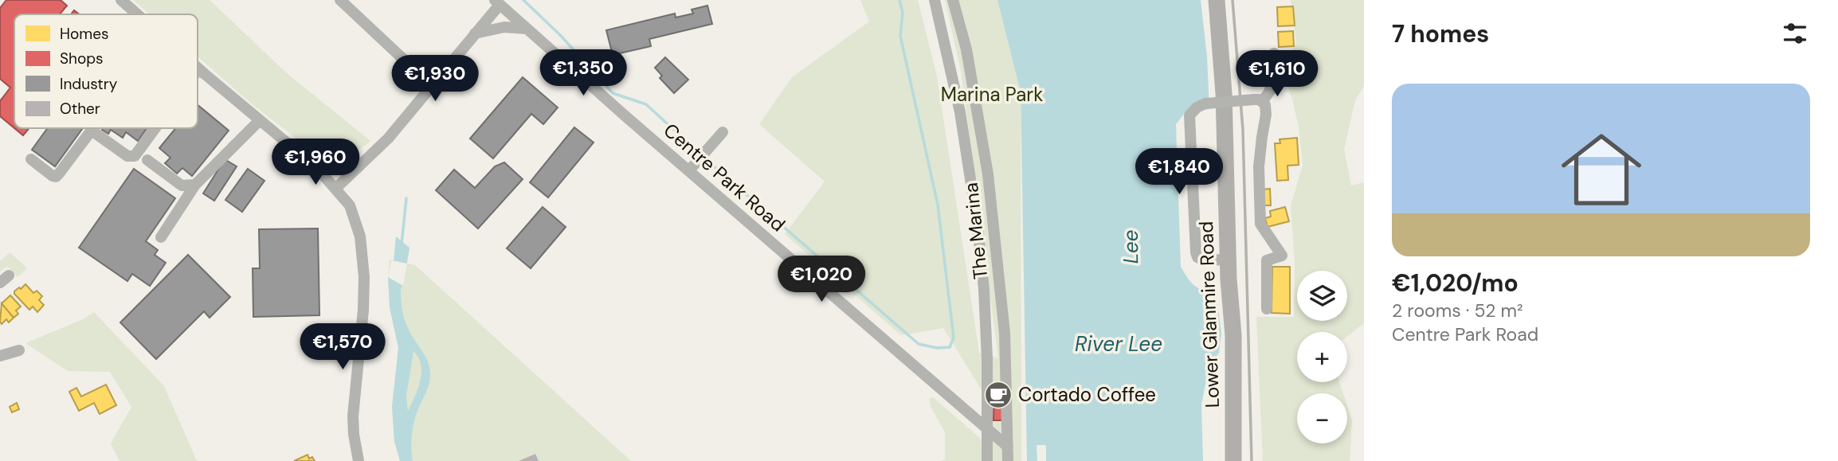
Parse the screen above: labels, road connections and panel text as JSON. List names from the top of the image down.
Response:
{
  "streets": {
    "highway": ["Lower Glanmire Road"],
    "street": ["Centre Park Road", "The Marina"]
  },
  "crossings": [
    ["Centre Park Road", "The Marina"]
  ],
  "water": ["Lee", "River Lee"],
  "parks": ["Marina Park"],
  "places": {
    "cafe": ["Cortado Coffee"]
  },
  "legend": [
    "Homes",
    "Shops",
    "Industry",
    "Other"
  ],
  "page": {
    "heading": "7 homes",
    "price": [
      "€1,350",
      "€1,610",
      "€1,930",
      "€1,960",
      "€1,840",
      "€1,020",
      "€1,570"
    ],
    "list": [
      {
        "name": "€1,020/mo",
        "note": "2 rooms · 52 m² · Centre Park Road"
      }
    ],
    "map_buttons": ["+", "−"]
  }
}
